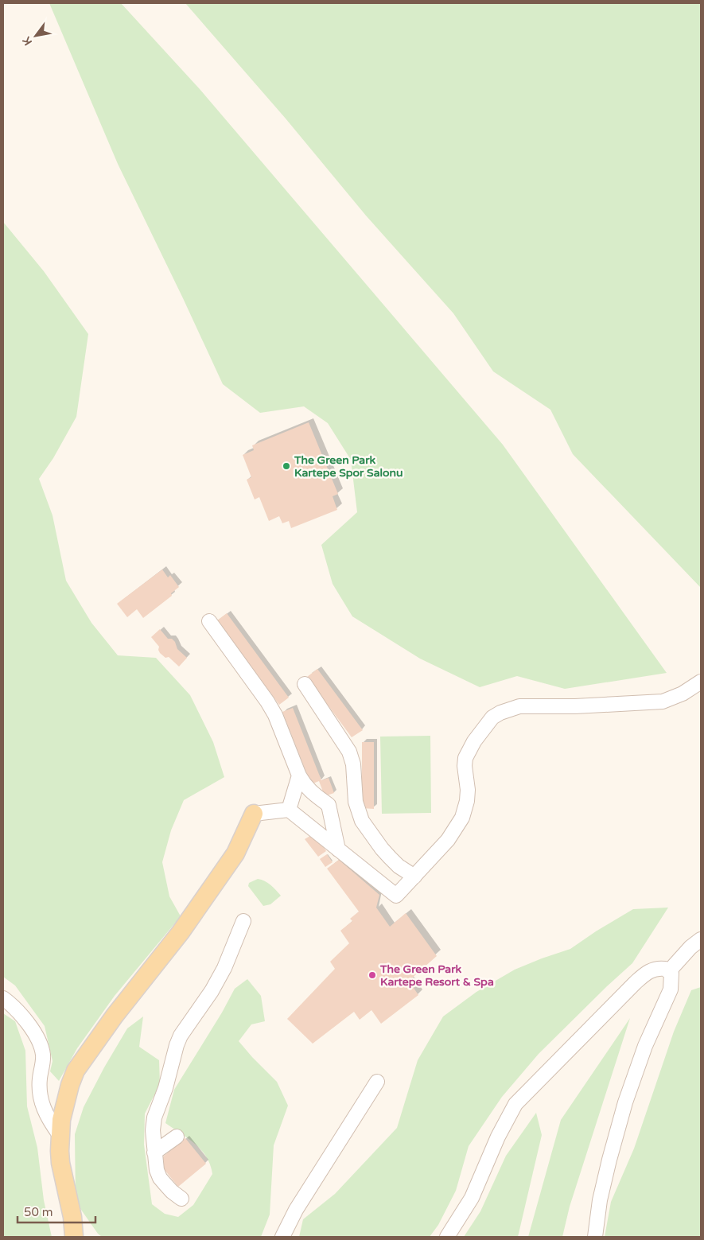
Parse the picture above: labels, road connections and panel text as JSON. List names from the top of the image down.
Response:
{
  "places": ["The Green Park Kartepe Spor Salonu", "The Green Park Kartepe Resort & Spa"],
  "scale_bar": "50 m",
  "north": "bottom left"
}
